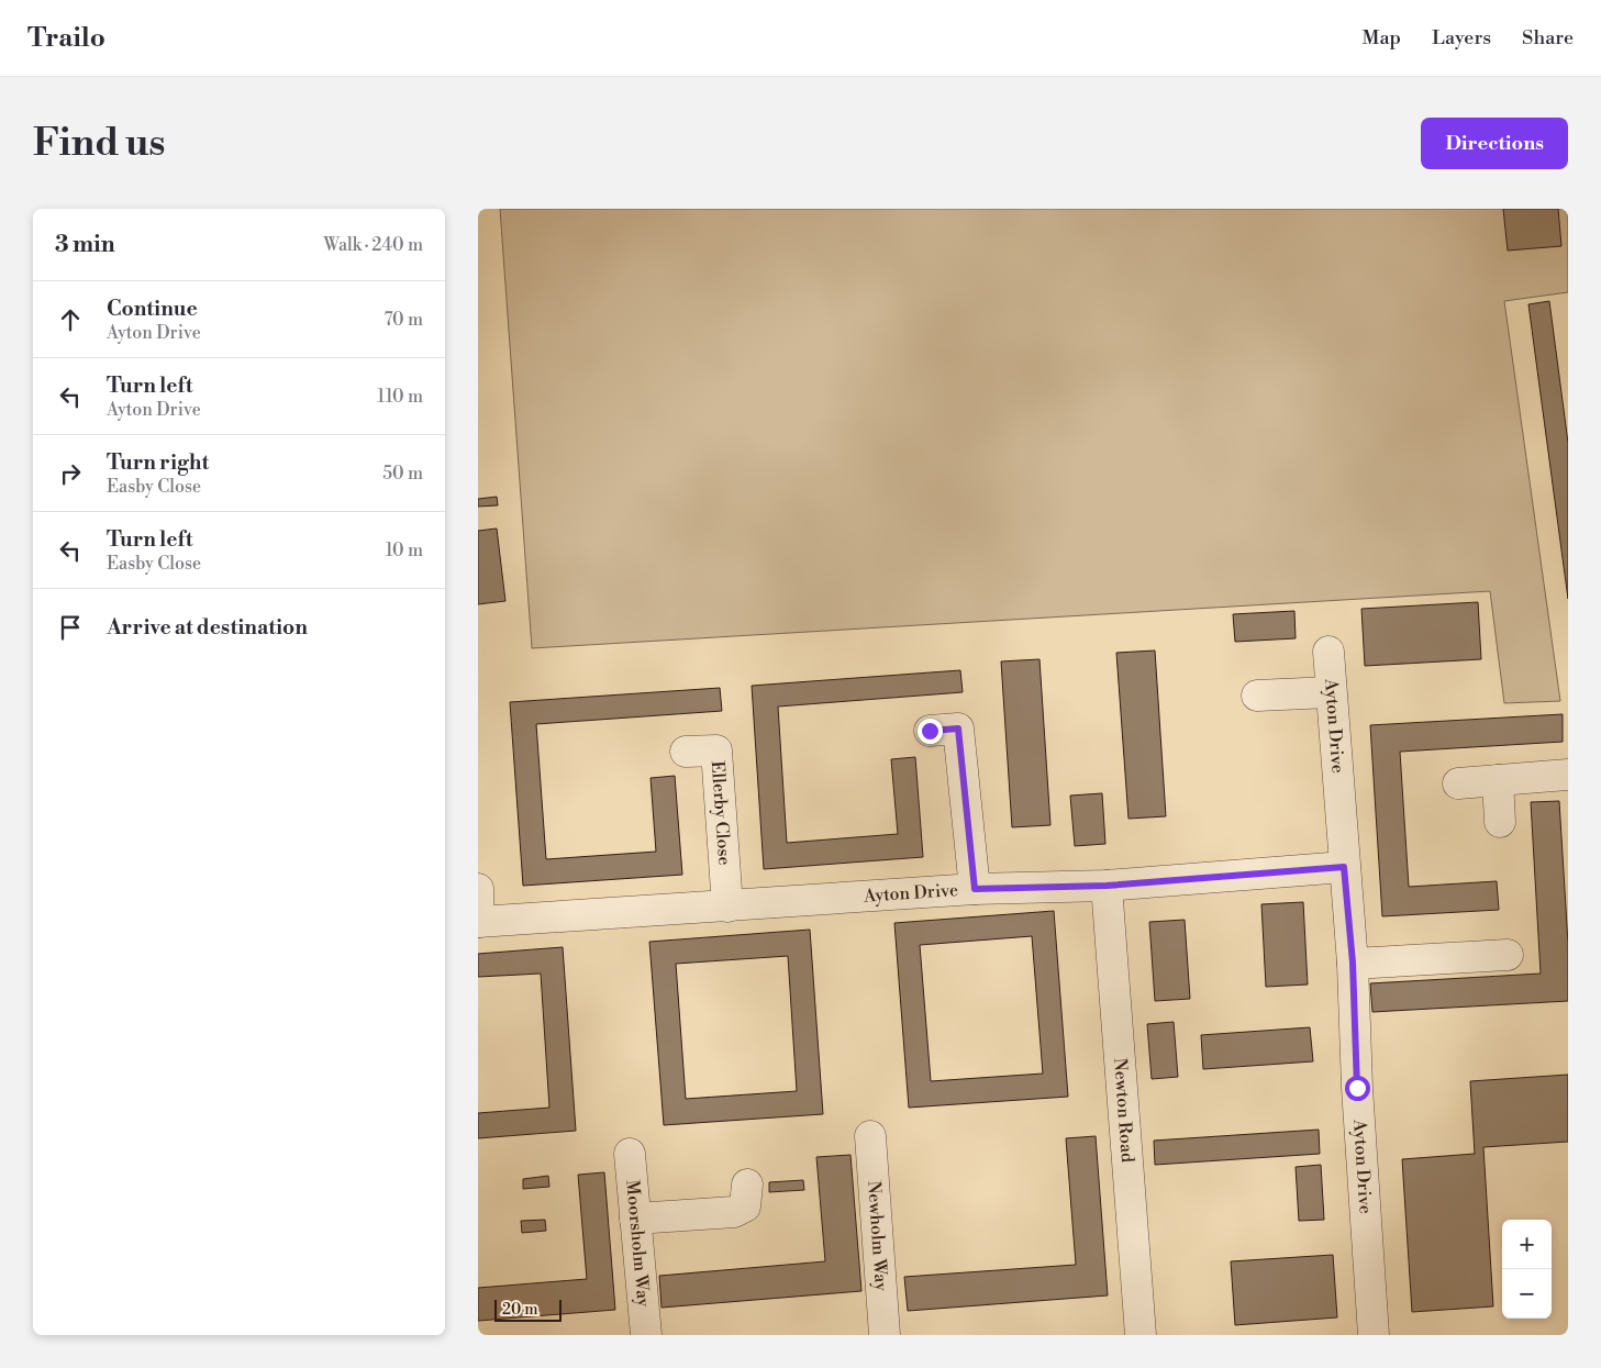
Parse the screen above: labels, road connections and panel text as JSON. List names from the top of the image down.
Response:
{
  "streets": {
    "street": [
      "Ayton Drive",
      "Ellerby Close",
      "Newton Road",
      "Newholm Way",
      "Moorsholm Way"
    ]
  },
  "crossings": [
    ["Ayton Drive", "Ellerby Close"],
    ["Ayton Drive", "Newton Road"]
  ],
  "scale_bar": "20 m",
  "page": {
    "header": "Trailo",
    "nav": ["Map", "Layers", "Share"],
    "buttons": "Directions",
    "title": "Find us",
    "heading": ["3 min", "Walk · 240 m"],
    "list": [
      ["Continue", "Ayton Drive", "70 m"],
      ["Turn left", "Ayton Drive", "110 m"],
      ["Turn right", "Easby Close", "50 m"],
      ["Turn left", "Easby Close", "10 m"],
      "Arrive at destination"
    ],
    "map_buttons": ["+", "−"],
    "scale": "20 m"
  }
}
